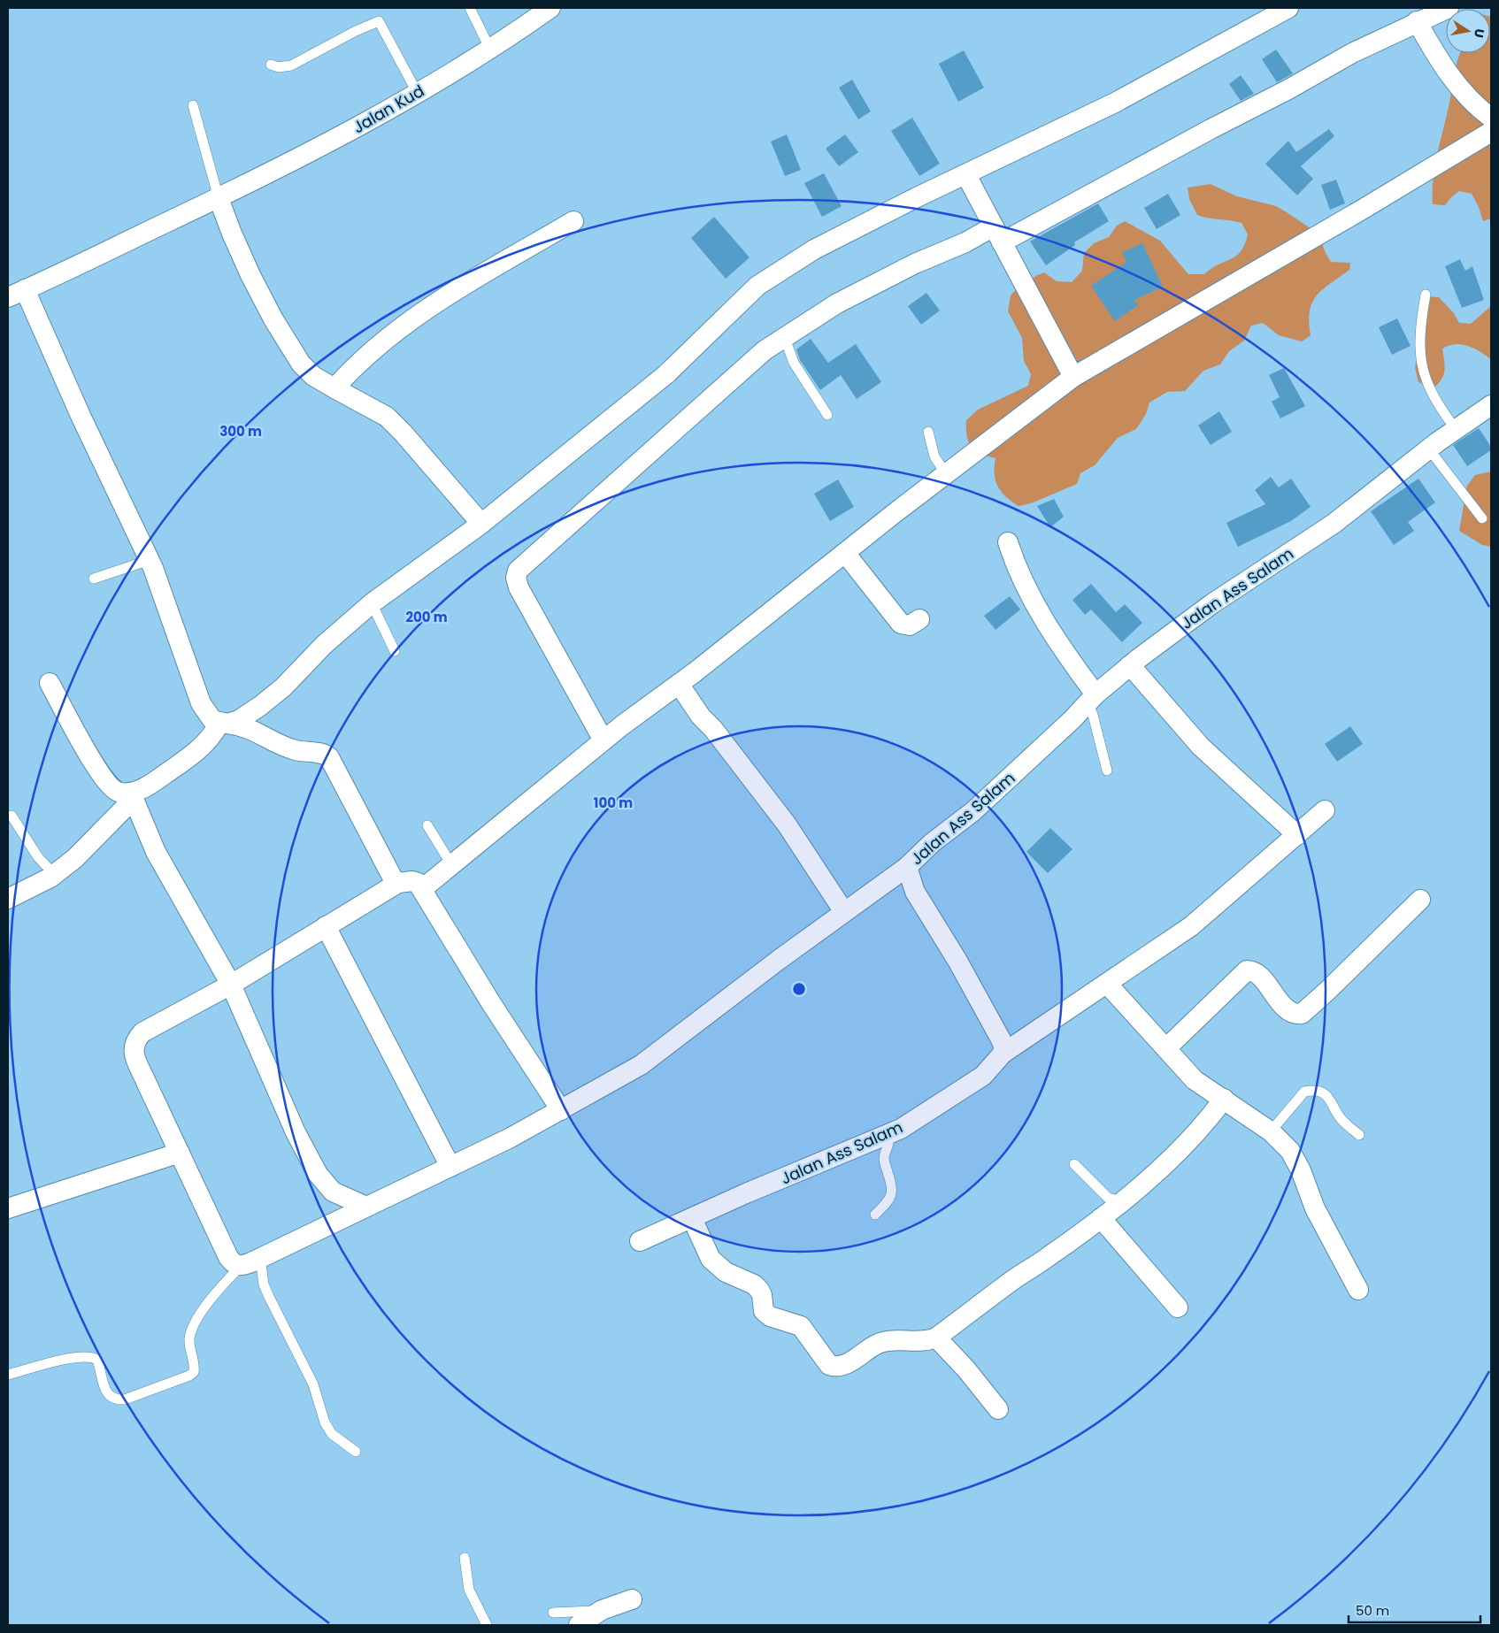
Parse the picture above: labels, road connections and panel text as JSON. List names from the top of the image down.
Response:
{
  "streets": {
    "street": ["Jalan Kud", "Jalan Ass Salam"]
  },
  "scale_bar": "50 m",
  "north": "right",
  "rings": ["300 m", "200 m", "100 m"]
}
